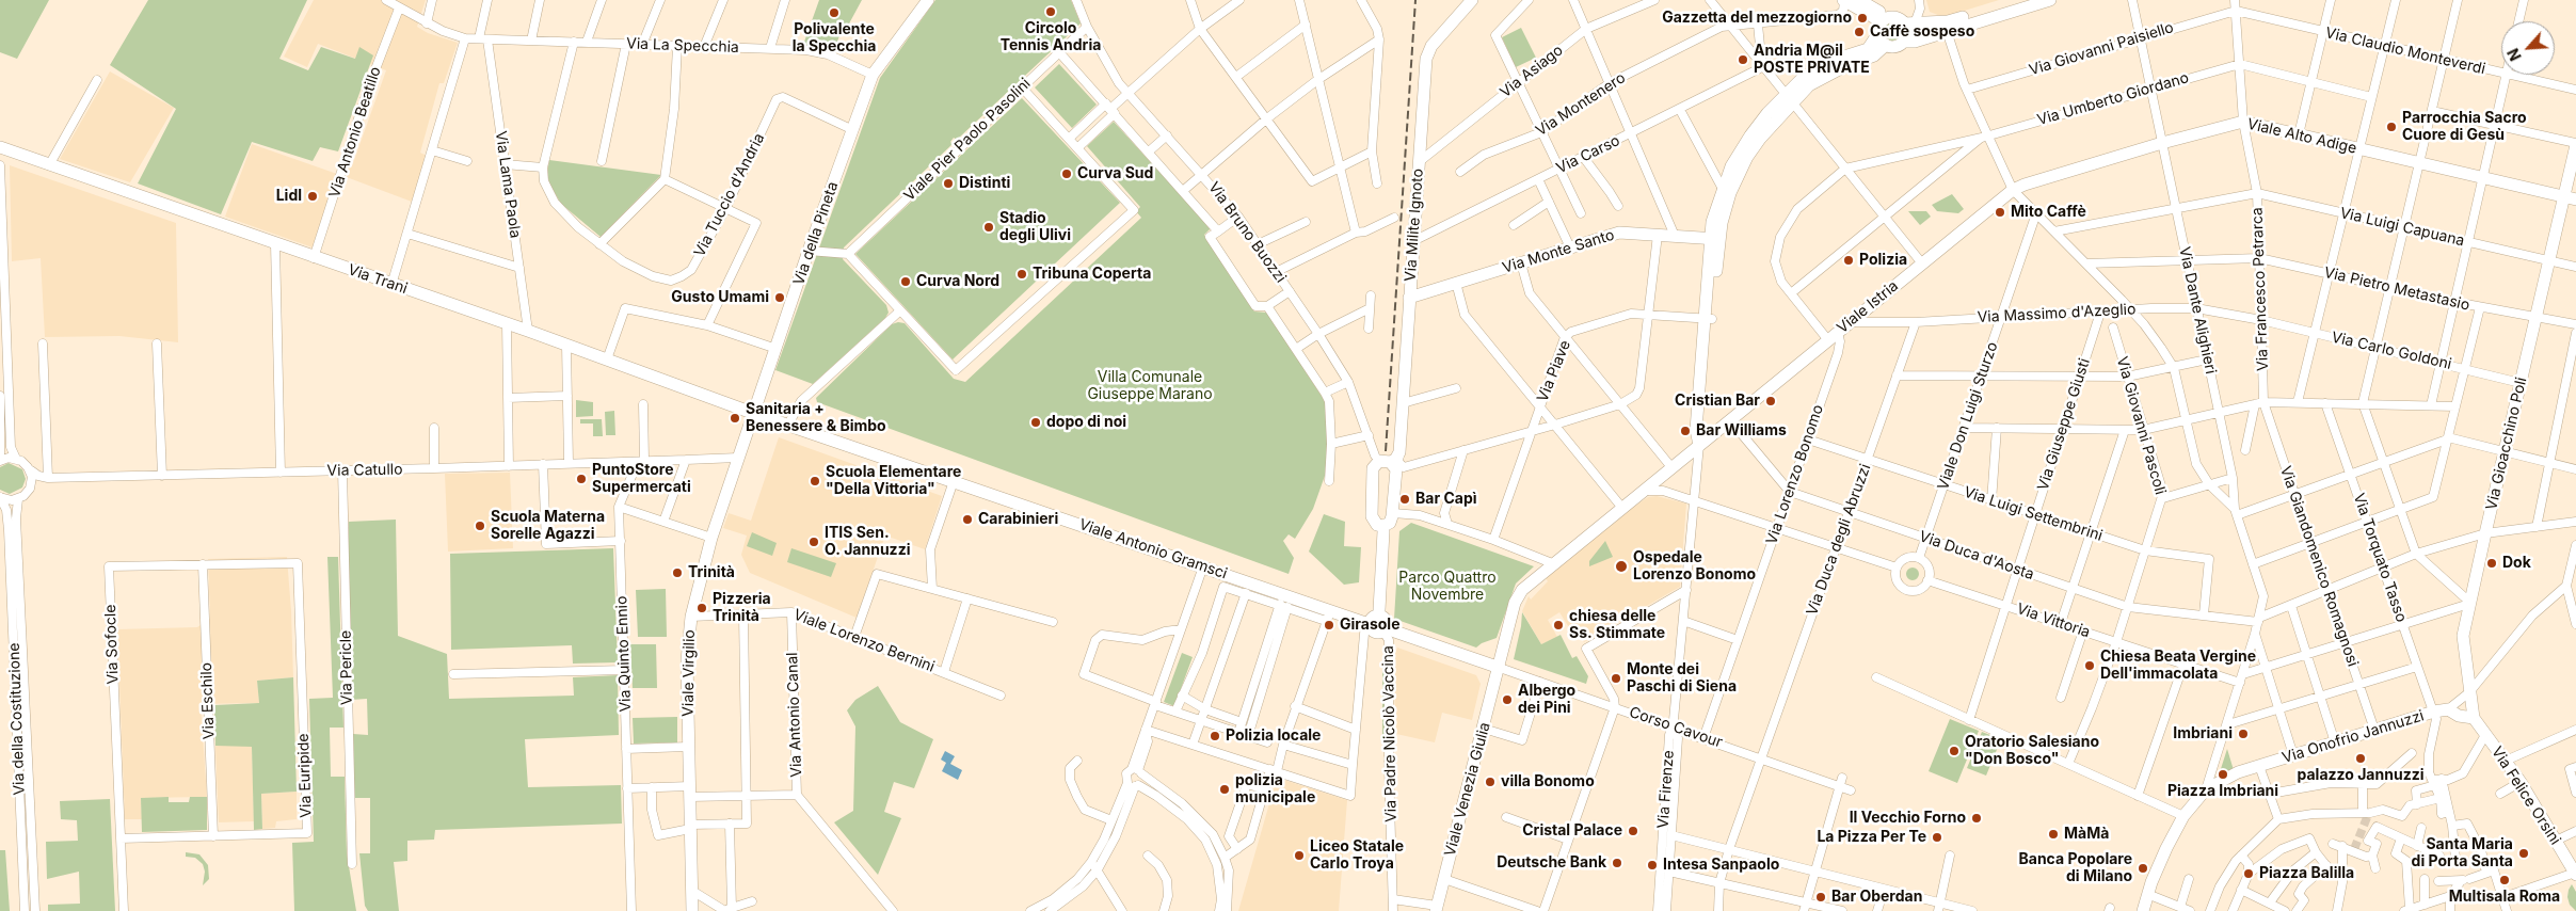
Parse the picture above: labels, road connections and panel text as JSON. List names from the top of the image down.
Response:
{
  "streets": {
    "street": [
      "Via La Specchia",
      "Via Giovanni Paisiello",
      "Via Claudio Monteverdi",
      "Via Asiago",
      "Via Umberto Giordano",
      "Via Montenero",
      "Via Antonio Beatillo",
      "Viale Alto Adige",
      "Viale Pier Paolo Pasolini",
      "Via Carso",
      "Via Lama Paola",
      "Via Tuccio d'Andria",
      "Via Milite Ignoto",
      "Via Luigi Capuana",
      "Via Bruno Buozzi",
      "Via della Pineta",
      "Via Monte Santo",
      "Via Trani",
      "Via Francesco Petrarca",
      "Via Pietro Metastasio",
      "Viale Istria",
      "Via Dante Alighieri",
      "Via Massimo d'Azeglio",
      "Via Carlo Goldoni",
      "Via Piave",
      "Viale Don Luigi Sturzo",
      "Via Giuseppe Giusti",
      "Via Giovanni Pascoli",
      "Via Gioacchino Poli",
      "Via Catullo",
      "Via Lorenzo Bonomo",
      "Via Luigi Settembrini",
      "Via Duca degli Abruzzi",
      "Viale Antonio Gramsci",
      "Via Duca d'Aosta",
      "Via Torquato Tasso",
      "Via Giandomenico Romagnosi",
      "Via Vittoria",
      "Viale Lorenzo Bernini",
      "Via Sofocle",
      "Via Quinto Ennio",
      "Via Pericle",
      "Viale Virgilio",
      "Via Eschilo",
      "Via Antonio Canal",
      "Via della Costituzione",
      "Corso Cavour",
      "Via Padre Nicolò Vaccina",
      "Via Onofrio Jannuzzi",
      "Via Euripide",
      "Viale Venezia Giulia",
      "Via Firenze",
      "Via Felice Orsini"
    ]
  },
  "crossings": [
    ["Via La Specchia", "Via Antonio Beatillo"],
    ["Via La Specchia", "Via Lama Paola"],
    ["Via La Specchia", "Via della Pineta"],
    ["Via Giovanni Paisiello", "Via Claudio Monteverdi"],
    ["Via Giovanni Paisiello", "Via Francesco Petrarca"],
    ["Via Giovanni Paisiello", "Via Dante Alighieri"],
    ["Via Claudio Monteverdi", "Via Francesco Petrarca"],
    ["Via Asiago", "Via Milite Ignoto"],
    ["Via Umberto Giordano", "Via Francesco Petrarca"],
    ["Via Umberto Giordano", "Via Dante Alighieri"],
    ["Via Antonio Beatillo", "Via Trani"],
    ["Viale Alto Adige", "Via Francesco Petrarca"],
    ["Viale Alto Adige", "Viale Istria"],
    ["Viale Alto Adige", "Via Dante Alighieri"],
    ["Viale Alto Adige", "Via Gioacchino Poli"],
    ["Viale Pier Paolo Pasolini", "Via Bruno Buozzi"],
    ["Via Carso", "Via Milite Ignoto"],
    ["Via Lama Paola", "Via Trani"],
    ["Via Tuccio d'Andria", "Via della Pineta"],
    ["Via Milite Ignoto", "Via Bruno Buozzi"],
    ["Via Milite Ignoto", "Via Monte Santo"],
    ["Via Luigi Capuana", "Via Francesco Petrarca"],
    ["Via Luigi Capuana", "Via Gioacchino Poli"],
    ["Via della Pineta", "Via Trani"],
    ["Via della Pineta", "Viale Antonio Gramsci"],
    ["Via della Pineta", "Viale Virgilio"],
    ["Via Trani", "Viale Antonio Gramsci"],
    ["Via Trani", "Viale Virgilio"],
    ["Via Francesco Petrarca", "Via Pietro Metastasio"],
    ["Via Francesco Petrarca", "Via Massimo d'Azeglio"],
    ["Via Francesco Petrarca", "Via Carlo Goldoni"],
    ["Via Francesco Petrarca", "Via Giandomenico Romagnosi"],
    ["Via Pietro Metastasio", "Via Dante Alighieri"],
    ["Via Pietro Metastasio", "Via Gioacchino Poli"],
    ["Viale Istria", "Via Massimo d'Azeglio"],
    ["Viale Istria", "Via Lorenzo Bonomo"],
    ["Viale Istria", "Corso Cavour"],
    ["Viale Istria", "Viale Venezia Giulia"],
    ["Via Dante Alighieri", "Via Massimo d'Azeglio"],
    ["Via Dante Alighieri", "Via Duca d'Aosta"],
    ["Via Dante Alighieri", "Via Vittoria"],
    ["Via Massimo d'Azeglio", "Via Carlo Goldoni"],
    ["Via Massimo d'Azeglio", "Viale Don Luigi Sturzo"],
    ["Via Massimo d'Azeglio", "Via Giuseppe Giusti"],
    ["Via Massimo d'Azeglio", "Via Duca degli Abruzzi"],
    ["Via Carlo Goldoni", "Via Gioacchino Poli"],
    ["Viale Don Luigi Sturzo", "Via Luigi Settembrini"],
    ["Viale Don Luigi Sturzo", "Via Duca d'Aosta"],
    ["Viale Don Luigi Sturzo", "Via Vittoria"],
    ["Via Giuseppe Giusti", "Via Luigi Settembrini"],
    ["Via Giuseppe Giusti", "Via Duca d'Aosta"],
    ["Via Giuseppe Giusti", "Via Vittoria"],
    ["Via Giovanni Pascoli", "Via Luigi Settembrini"],
    ["Via Giovanni Pascoli", "Via Duca d'Aosta"],
    ["Via Giovanni Pascoli", "Via Vittoria"],
    ["Via Gioacchino Poli", "Via Felice Orsini"],
    ["Via Catullo", "Via Quinto Ennio"],
    ["Via Catullo", "Via Pericle"],
    ["Via Catullo", "Viale Virgilio"],
    ["Via Lorenzo Bonomo", "Via Luigi Settembrini"],
    ["Via Lorenzo Bonomo", "Via Duca d'Aosta"],
    ["Via Lorenzo Bonomo", "Corso Cavour"],
    ["Via Luigi Settembrini", "Via Duca degli Abruzzi"],
    ["Via Luigi Settembrini", "Via Duca d'Aosta"],
    ["Via Duca degli Abruzzi", "Via Duca d'Aosta"],
    ["Via Duca degli Abruzzi", "Corso Cavour"],
    ["Viale Antonio Gramsci", "Viale Virgilio"],
    ["Viale Antonio Gramsci", "Via Padre Nicolò Vaccina"],
    ["Via Torquato Tasso", "Via Onofrio Jannuzzi"],
    ["Via Giandomenico Romagnosi", "Via Onofrio Jannuzzi"],
    ["Viale Lorenzo Bernini", "Viale Virgilio"],
    ["Viale Lorenzo Bernini", "Via Antonio Canal"],
    ["Via Sofocle", "Via Eschilo"],
    ["Via Sofocle", "Via Euripide"],
    ["Via Eschilo", "Via Euripide"],
    ["Corso Cavour", "Viale Venezia Giulia"],
    ["Corso Cavour", "Via Firenze"]
  ],
  "parks": ["Villa Comunale Giuseppe Marano", "Parco Quattro Novembre"],
  "places": [
    "Circolo Tennis Andria",
    "Polivalente la Specchia",
    "Gazzetta del mezzogiorno",
    "Caffè sospeso",
    "Andria M@il POSTE PRIVATE",
    "Parrocchia Sacro Cuore di Gesù",
    "Curva Sud",
    "Distinti",
    "Lidl",
    "Mito Caffè",
    "Stadio degli Ulivi",
    "Polizia",
    "Tribuna Coperta",
    "Curva Nord",
    "Gusto Umami",
    "Cristian Bar",
    "Sanitaria + Benessere & Bimbo",
    "dopo di noi",
    "Bar Williams",
    "PuntoStore Supermercati",
    "Scuola Elementare \"Della Vittoria\"",
    "Bar Capì",
    "Carabinieri",
    "Scuola Materna Sorelle Agazzi",
    "ITIS Sen. O. Jannuzzi",
    "Dok",
    "Ospedale Lorenzo Bonomo",
    "Trinità",
    "Pizzeria Trinità",
    "Girasole",
    "chiesa delle Ss. Stimmate",
    "Chiesa Beata Vergine Dell'immacolata",
    "Monte dei Paschi di Siena",
    "Albergo dei Pini",
    "Imbriani",
    "Polizia locale",
    "Oratorio Salesiano \"Don Bosco\"",
    "palazzo Jannuzzi",
    "Piazza Imbriani",
    "villa Bonomo",
    "polizia municipale",
    "Il Vecchio Forno",
    "Cristal Palace",
    "MàMà",
    "La Pizza Per Te",
    "Santa Maria di Porta Santa",
    "Liceo Statale Carlo Troya",
    "Deutsche Bank",
    "Intesa Sanpaolo",
    "Banca Popolare di Milano",
    "Piazza Balilla",
    "Multisala Roma",
    "Bar Oberdan"
  ],
  "north": "bottom left"
}
